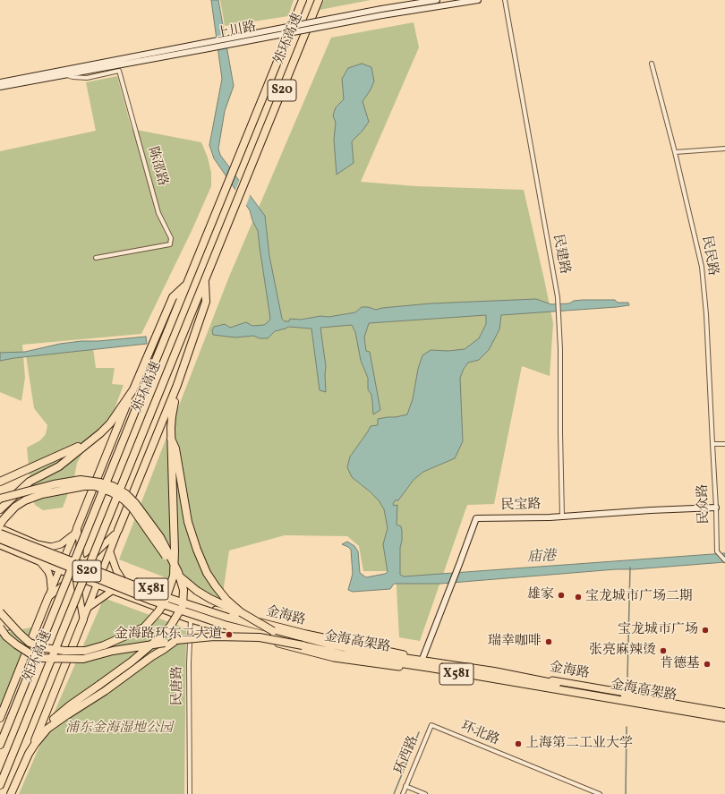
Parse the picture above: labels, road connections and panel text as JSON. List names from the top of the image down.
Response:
{
  "streets": {
    "highway": ["外环高速", "S20", "金海高架路"],
    "main road": ["X581", "金海路"],
    "street": [
      "上川路",
      "陈邵路",
      "民建路",
      "民民路",
      "民众路",
      "民宝路",
      "民唐路",
      "环北路",
      "环西路"
    ]
  },
  "crossings": [
    ["上川路", "陈邵路"],
    ["民建路", "民宝路"],
    ["民民路", "民众路"],
    ["民众路", "民宝路"],
    ["民宝路", "金海路"],
    ["金海路", "民唐路"],
    ["环北路", "环西路"]
  ],
  "water": ["庙港"],
  "parks": ["浦东金海湿地公园"],
  "places": [
    "雄家",
    "宝龙城市广场二期",
    "宝龙城市广场",
    "金海路环东二大道",
    "瑞幸咖啡",
    "张亮麻辣烫",
    "肯德基",
    "上海第二工业大学"
  ]
}
